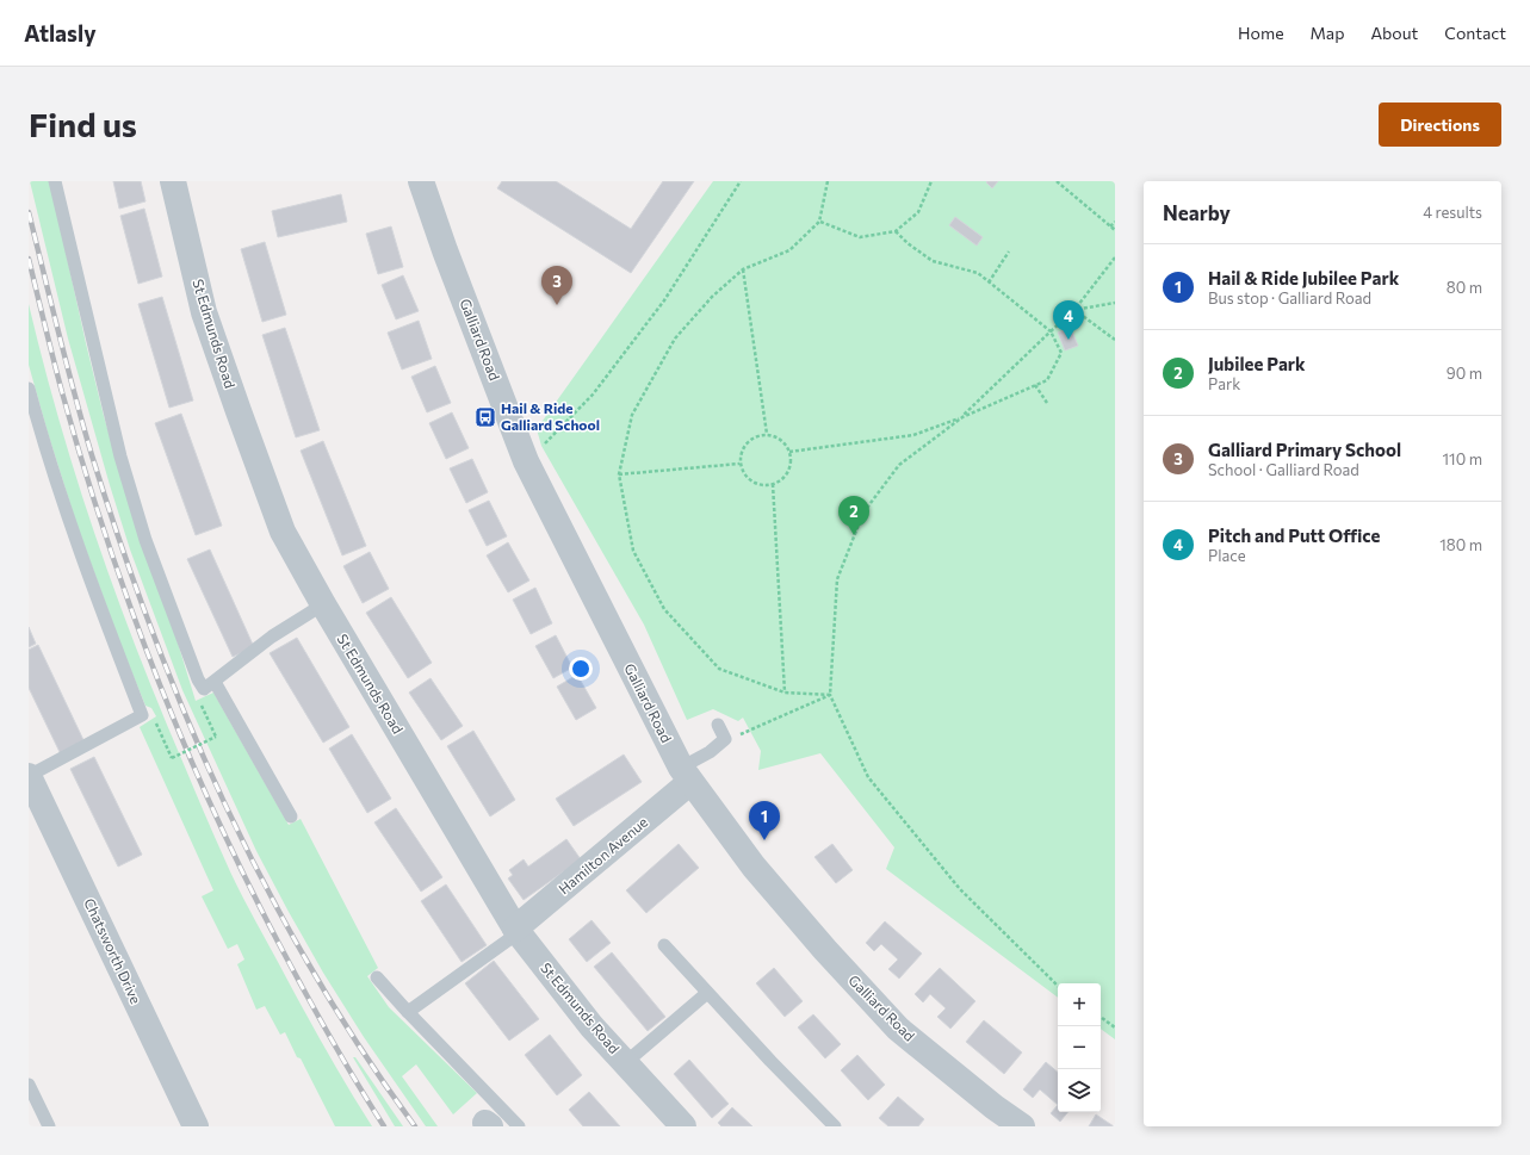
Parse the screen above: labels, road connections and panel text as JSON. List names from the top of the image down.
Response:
{
  "streets": {
    "street": [
      "St Edmunds Road",
      "Galliard Road",
      "Hamilton Avenue",
      "Chatsworth Drive"
    ]
  },
  "crossings": [
    ["St Edmunds Road", "Hamilton Avenue"],
    ["Galliard Road", "Hamilton Avenue"]
  ],
  "places": {
    "bus stop": ["Hail & Ride Galliard School"]
  },
  "page": {
    "header": "Atlasly",
    "nav": [
      "Home",
      "Map",
      "About",
      "Contact"
    ],
    "buttons": "Directions",
    "title": "Find us",
    "heading": ["Nearby", "4 results"],
    "list": [
      {
        "mark": "1",
        "name": "Hail & Ride Jubilee Park",
        "note": "Bus stop · Galliard Road",
        "value": "80 m"
      },
      {
        "mark": "2",
        "name": "Jubilee Park",
        "note": "Park",
        "value": "90 m"
      },
      {
        "mark": "3",
        "name": "Galliard Primary School",
        "note": "School · Galliard Road",
        "value": "110 m"
      },
      {
        "mark": "4",
        "name": "Pitch and Putt Office",
        "note": "Place",
        "value": "180 m"
      }
    ],
    "pins": [
      "3",
      "4",
      "2",
      "1"
    ],
    "map_buttons": ["+", "−"]
  }
}
